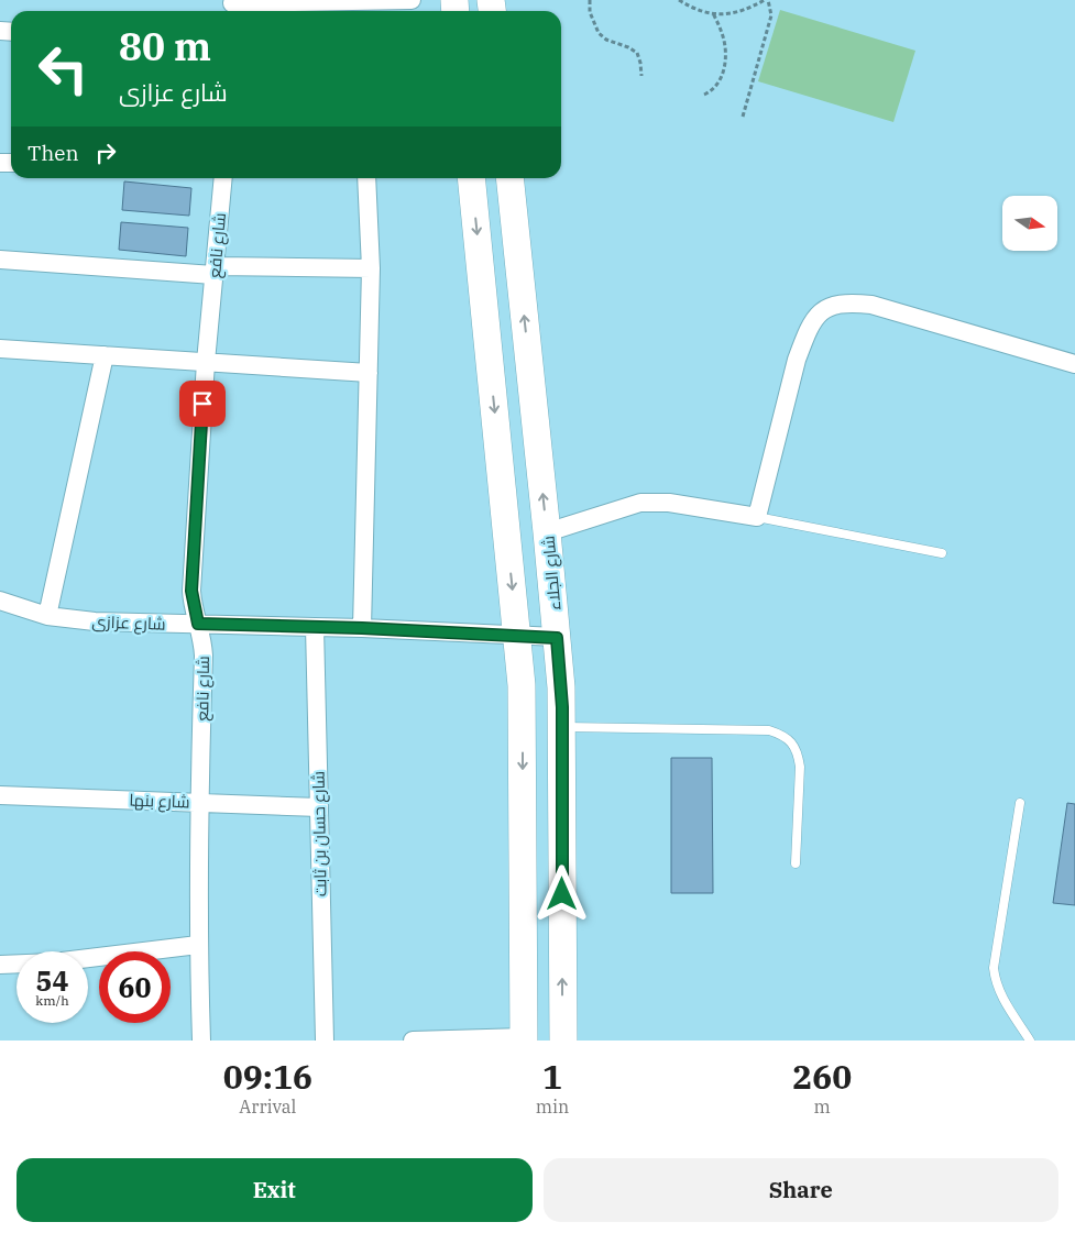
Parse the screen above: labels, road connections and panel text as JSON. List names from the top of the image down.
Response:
{
  "streets": {
    "main road": ["شارع الجلاء"],
    "street": [
      "شارع نافع",
      "شارع عزازى",
      "شارع بنها",
      "شارع حسان بن ثابت"
    ]
  },
  "crossings": [
    ["شارع نافع", "شارع عزازى"],
    ["شارع نافع", "شارع بنها"],
    ["شارع الجلاء", "شارع عزازى"],
    ["شارع عزازى", "شارع حسان بن ثابت"],
    ["شارع بنها", "شارع حسان بن ثابت"]
  ],
  "north": "right",
  "page": {
    "turn": ["80 m", "شارع عزازى"],
    "then": "Then",
    "speed": "54 km/h",
    "limit": "60",
    "eta": [
      "09:16",
      "Arrival",
      "1",
      "min",
      "260",
      "m"
    ],
    "buttons": ["Exit", "Share"]
  }
}
